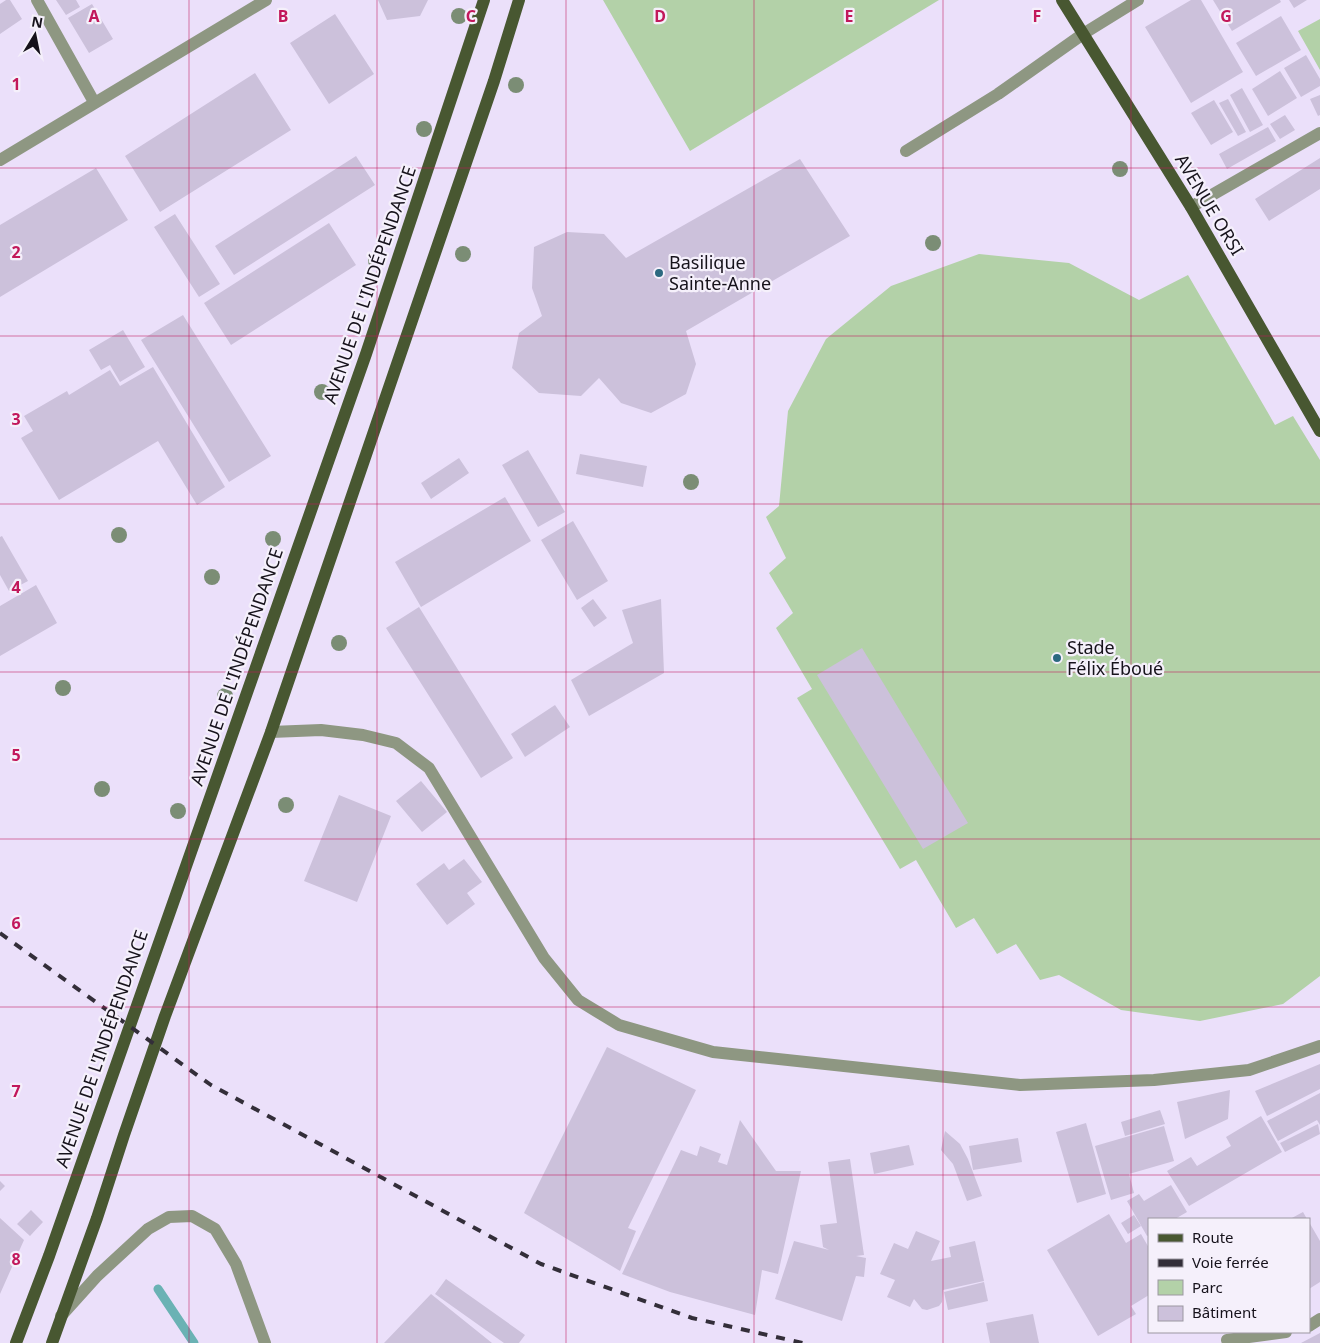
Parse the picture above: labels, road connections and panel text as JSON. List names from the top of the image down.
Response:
{
  "streets": {
    "main road": ["AVENUE ORSI", "AVENUE DE L'INDÉPENDANCE"]
  },
  "places": ["Basilique Sainte-Anne", "Stade Félix Éboué"],
  "legend": [
    "Route",
    "Voie ferrée",
    "Parc",
    "Bâtiment"
  ],
  "north": "top",
  "grid": {
    "columns": [
      "A",
      "B",
      "C",
      "D",
      "E",
      "F",
      "G"
    ],
    "rows": [
      "1",
      "2",
      "3",
      "4",
      "5",
      "6",
      "7",
      "8"
    ]
  }
}
